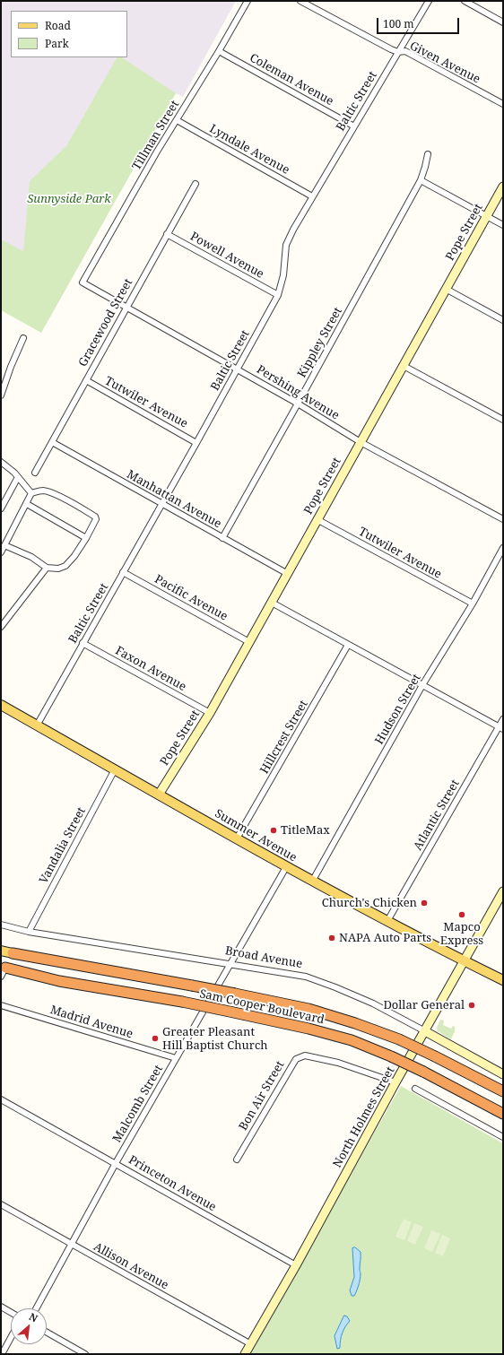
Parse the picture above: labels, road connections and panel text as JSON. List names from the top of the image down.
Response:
{
  "streets": {
    "highway": ["Sam Cooper Boulevard"],
    "main road": ["Summer Avenue"],
    "street": [
      "Given Avenue",
      "Coleman Avenue",
      "Baltic Street",
      "Tillman Street",
      "Lyndale Avenue",
      "Pope Street",
      "Powell Avenue",
      "Gracewood Street",
      "Kippley Street",
      "Pershing Avenue",
      "Tutwiler Avenue",
      "Manhattan Avenue",
      "Pacific Avenue",
      "Faxon Avenue",
      "Hudson Street",
      "Hillcrest Street",
      "Atlantic Street",
      "Vandalia Street",
      "Broad Avenue",
      "Madrid Avenue",
      "Bon Air Street",
      "Malcomb Street",
      "North Holmes Street",
      "Princeton Avenue",
      "Allison Avenue"
    ]
  },
  "crossings": [
    ["Given Avenue", "Baltic Street"],
    ["Coleman Avenue", "Baltic Street"],
    ["Coleman Avenue", "Tillman Street"],
    ["Baltic Street", "Lyndale Avenue"],
    ["Baltic Street", "Powell Avenue"],
    ["Baltic Street", "Pershing Avenue"],
    ["Baltic Street", "Tutwiler Avenue"],
    ["Baltic Street", "Manhattan Avenue"],
    ["Baltic Street", "Pacific Avenue"],
    ["Baltic Street", "Faxon Avenue"],
    ["Baltic Street", "Summer Avenue"],
    ["Tillman Street", "Lyndale Avenue"],
    ["Tillman Street", "Pershing Avenue"],
    ["Pope Street", "Pershing Avenue"],
    ["Pope Street", "Tutwiler Avenue"],
    ["Pope Street", "Manhattan Avenue"],
    ["Pope Street", "Pacific Avenue"],
    ["Pope Street", "Faxon Avenue"],
    ["Pope Street", "Summer Avenue"],
    ["Powell Avenue", "Gracewood Street"],
    ["Gracewood Street", "Pershing Avenue"],
    ["Gracewood Street", "Tutwiler Avenue"],
    ["Gracewood Street", "Manhattan Avenue"],
    ["Kippley Street", "Pershing Avenue"],
    ["Kippley Street", "Manhattan Avenue"],
    ["Tutwiler Avenue", "Hudson Street"],
    ["Hudson Street", "Summer Avenue"],
    ["Hillcrest Street", "Summer Avenue"],
    ["Atlantic Street", "Summer Avenue"],
    ["Summer Avenue", "Vandalia Street"],
    ["Summer Avenue", "Malcomb Street"],
    ["Summer Avenue", "North Holmes Street"],
    ["Vandalia Street", "Broad Avenue"],
    ["Broad Avenue", "Malcomb Street"],
    ["Broad Avenue", "North Holmes Street"],
    ["Madrid Avenue", "Malcomb Street"],
    ["Bon Air Street", "North Holmes Street"],
    ["Malcomb Street", "Princeton Avenue"],
    ["Malcomb Street", "Allison Avenue"],
    ["North Holmes Street", "Princeton Avenue"],
    ["North Holmes Street", "Allison Avenue"]
  ],
  "parks": ["Sunnyside Park"],
  "places": [
    "TitleMax",
    "Church's Chicken",
    "Mapco Express",
    "NAPA Auto Parts",
    "Dollar General",
    "Greater Pleasant Hill Baptist Church"
  ],
  "legend": ["Road", "Park"],
  "scale_bar": "100 m",
  "north": "top right"
}
